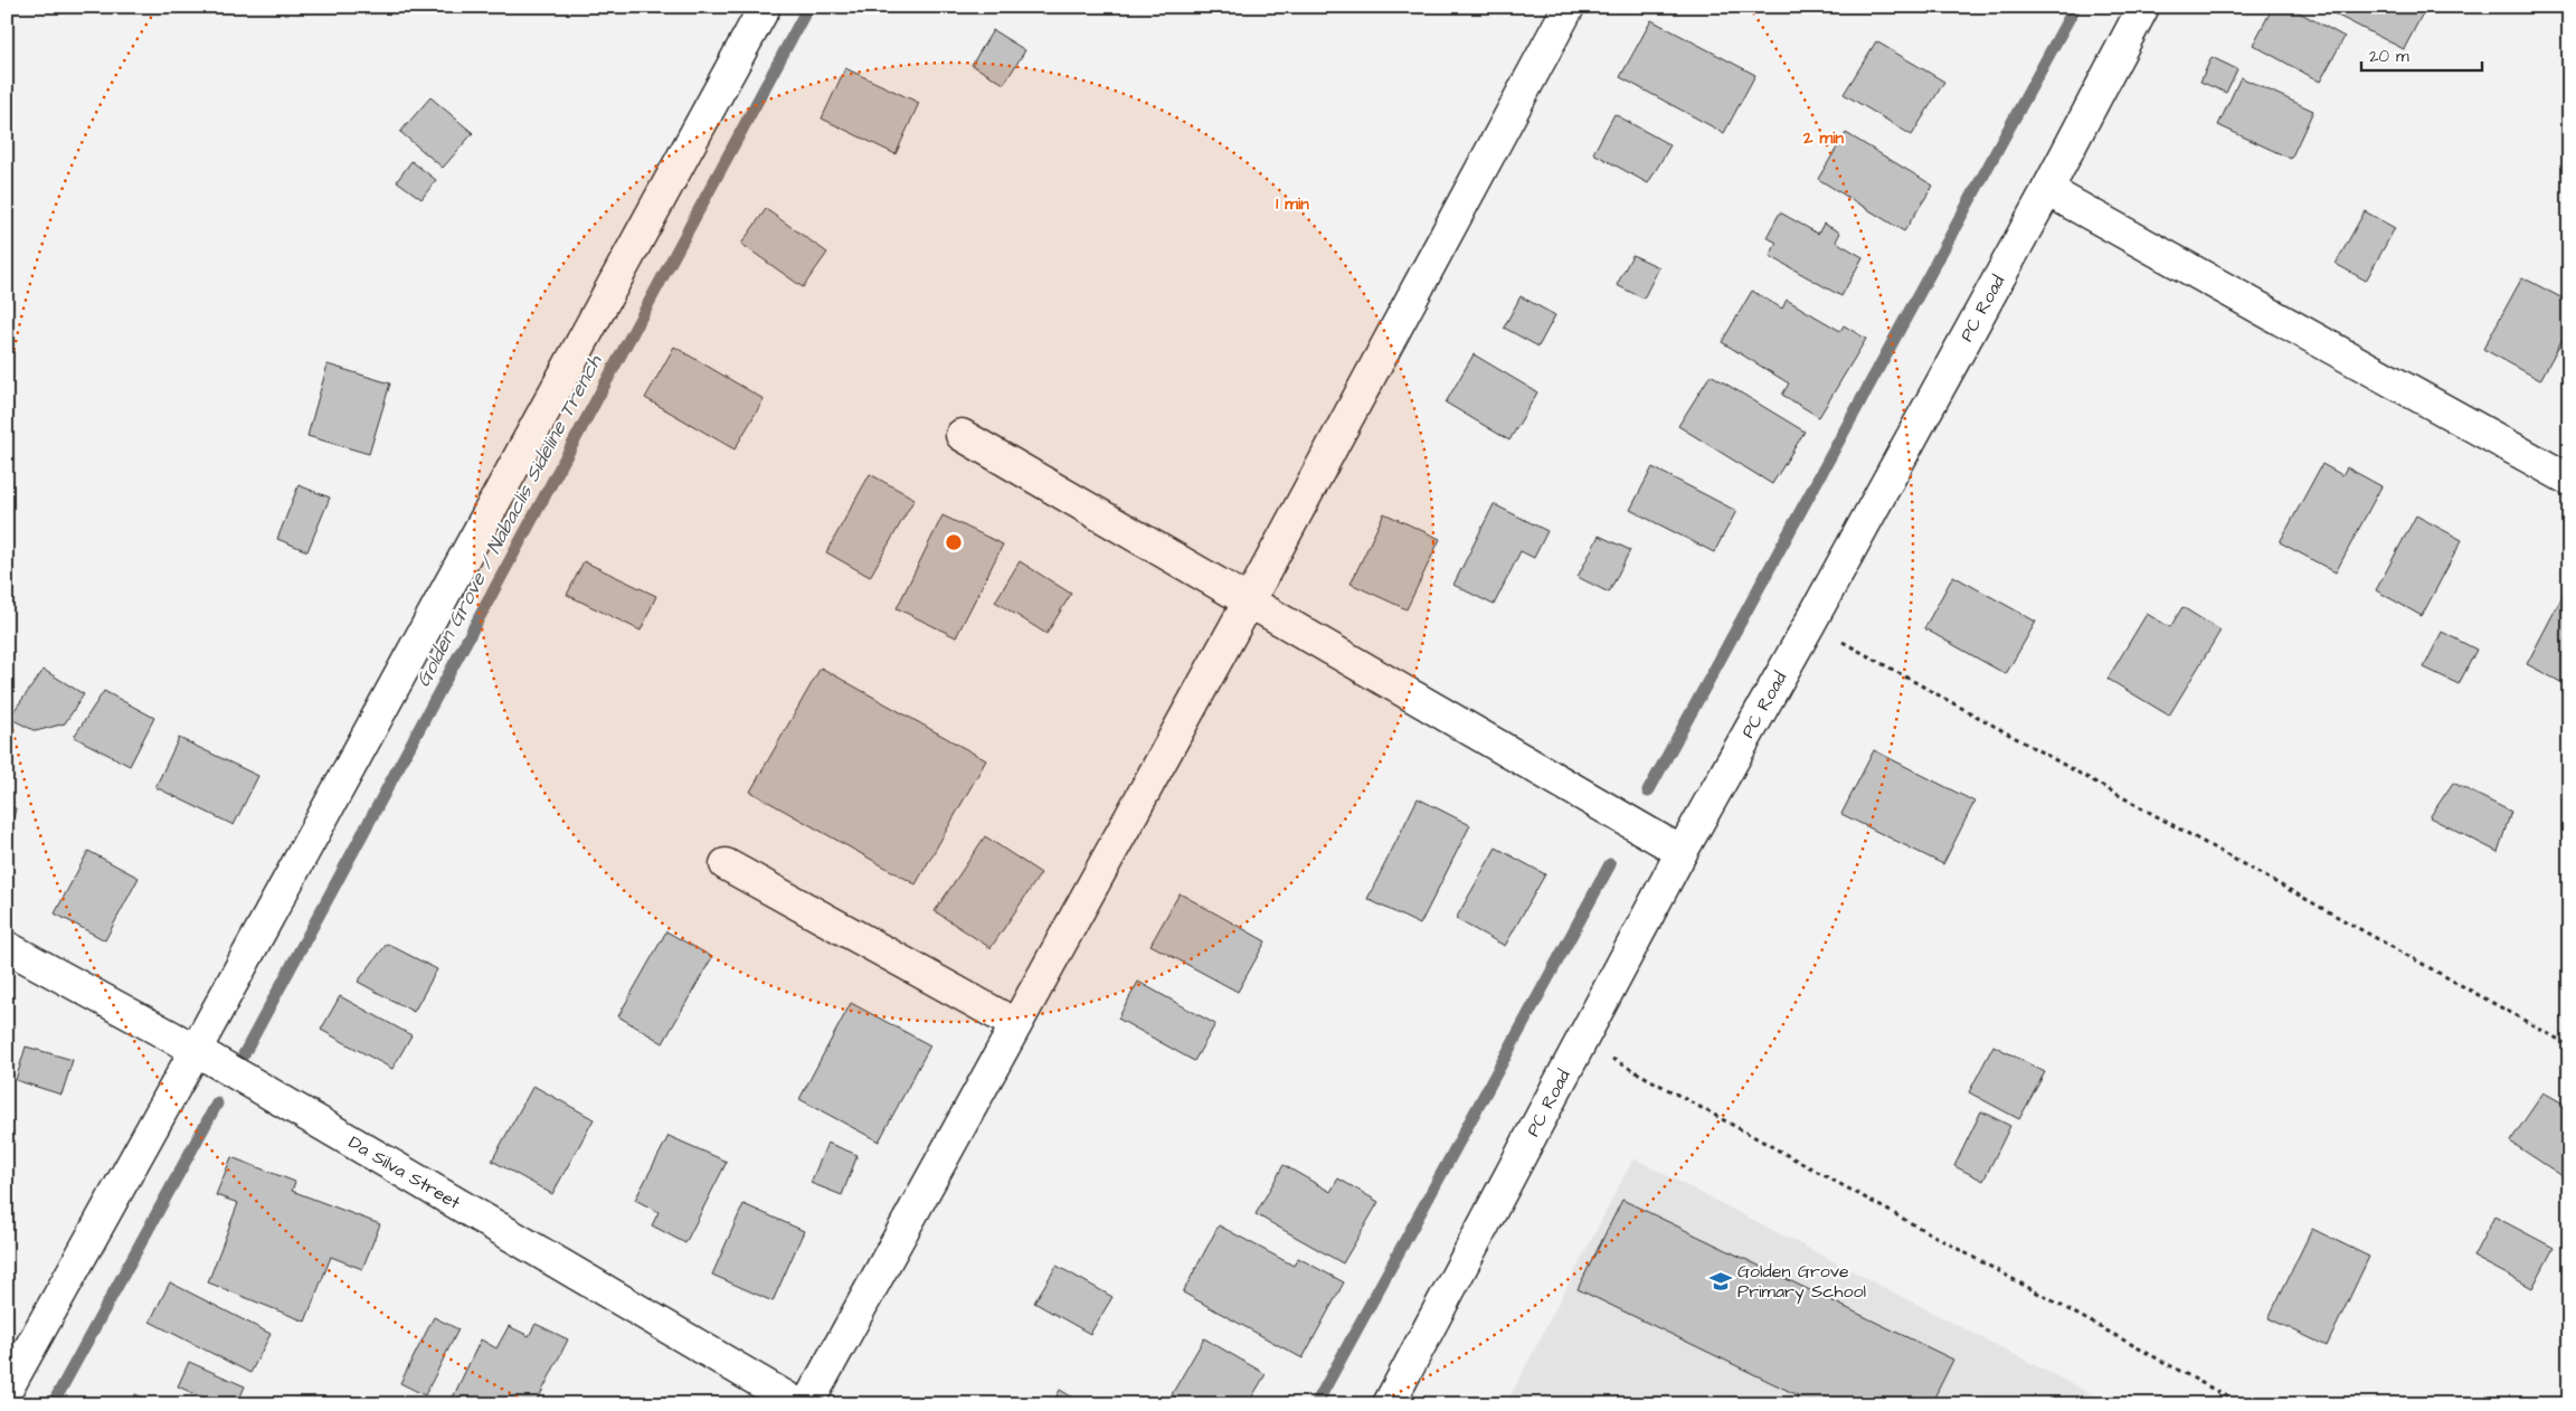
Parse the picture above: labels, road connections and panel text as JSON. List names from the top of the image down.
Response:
{
  "streets": {
    "street": ["PC Road", "Da Silva Street"]
  },
  "water": ["Golden Grove / Nabaclis Sideline Trench"],
  "places": {
    "school or university": ["Golden Grove Primary School"]
  },
  "scale_bar": "20 m",
  "rings": ["2 min", "1 min"]
}
